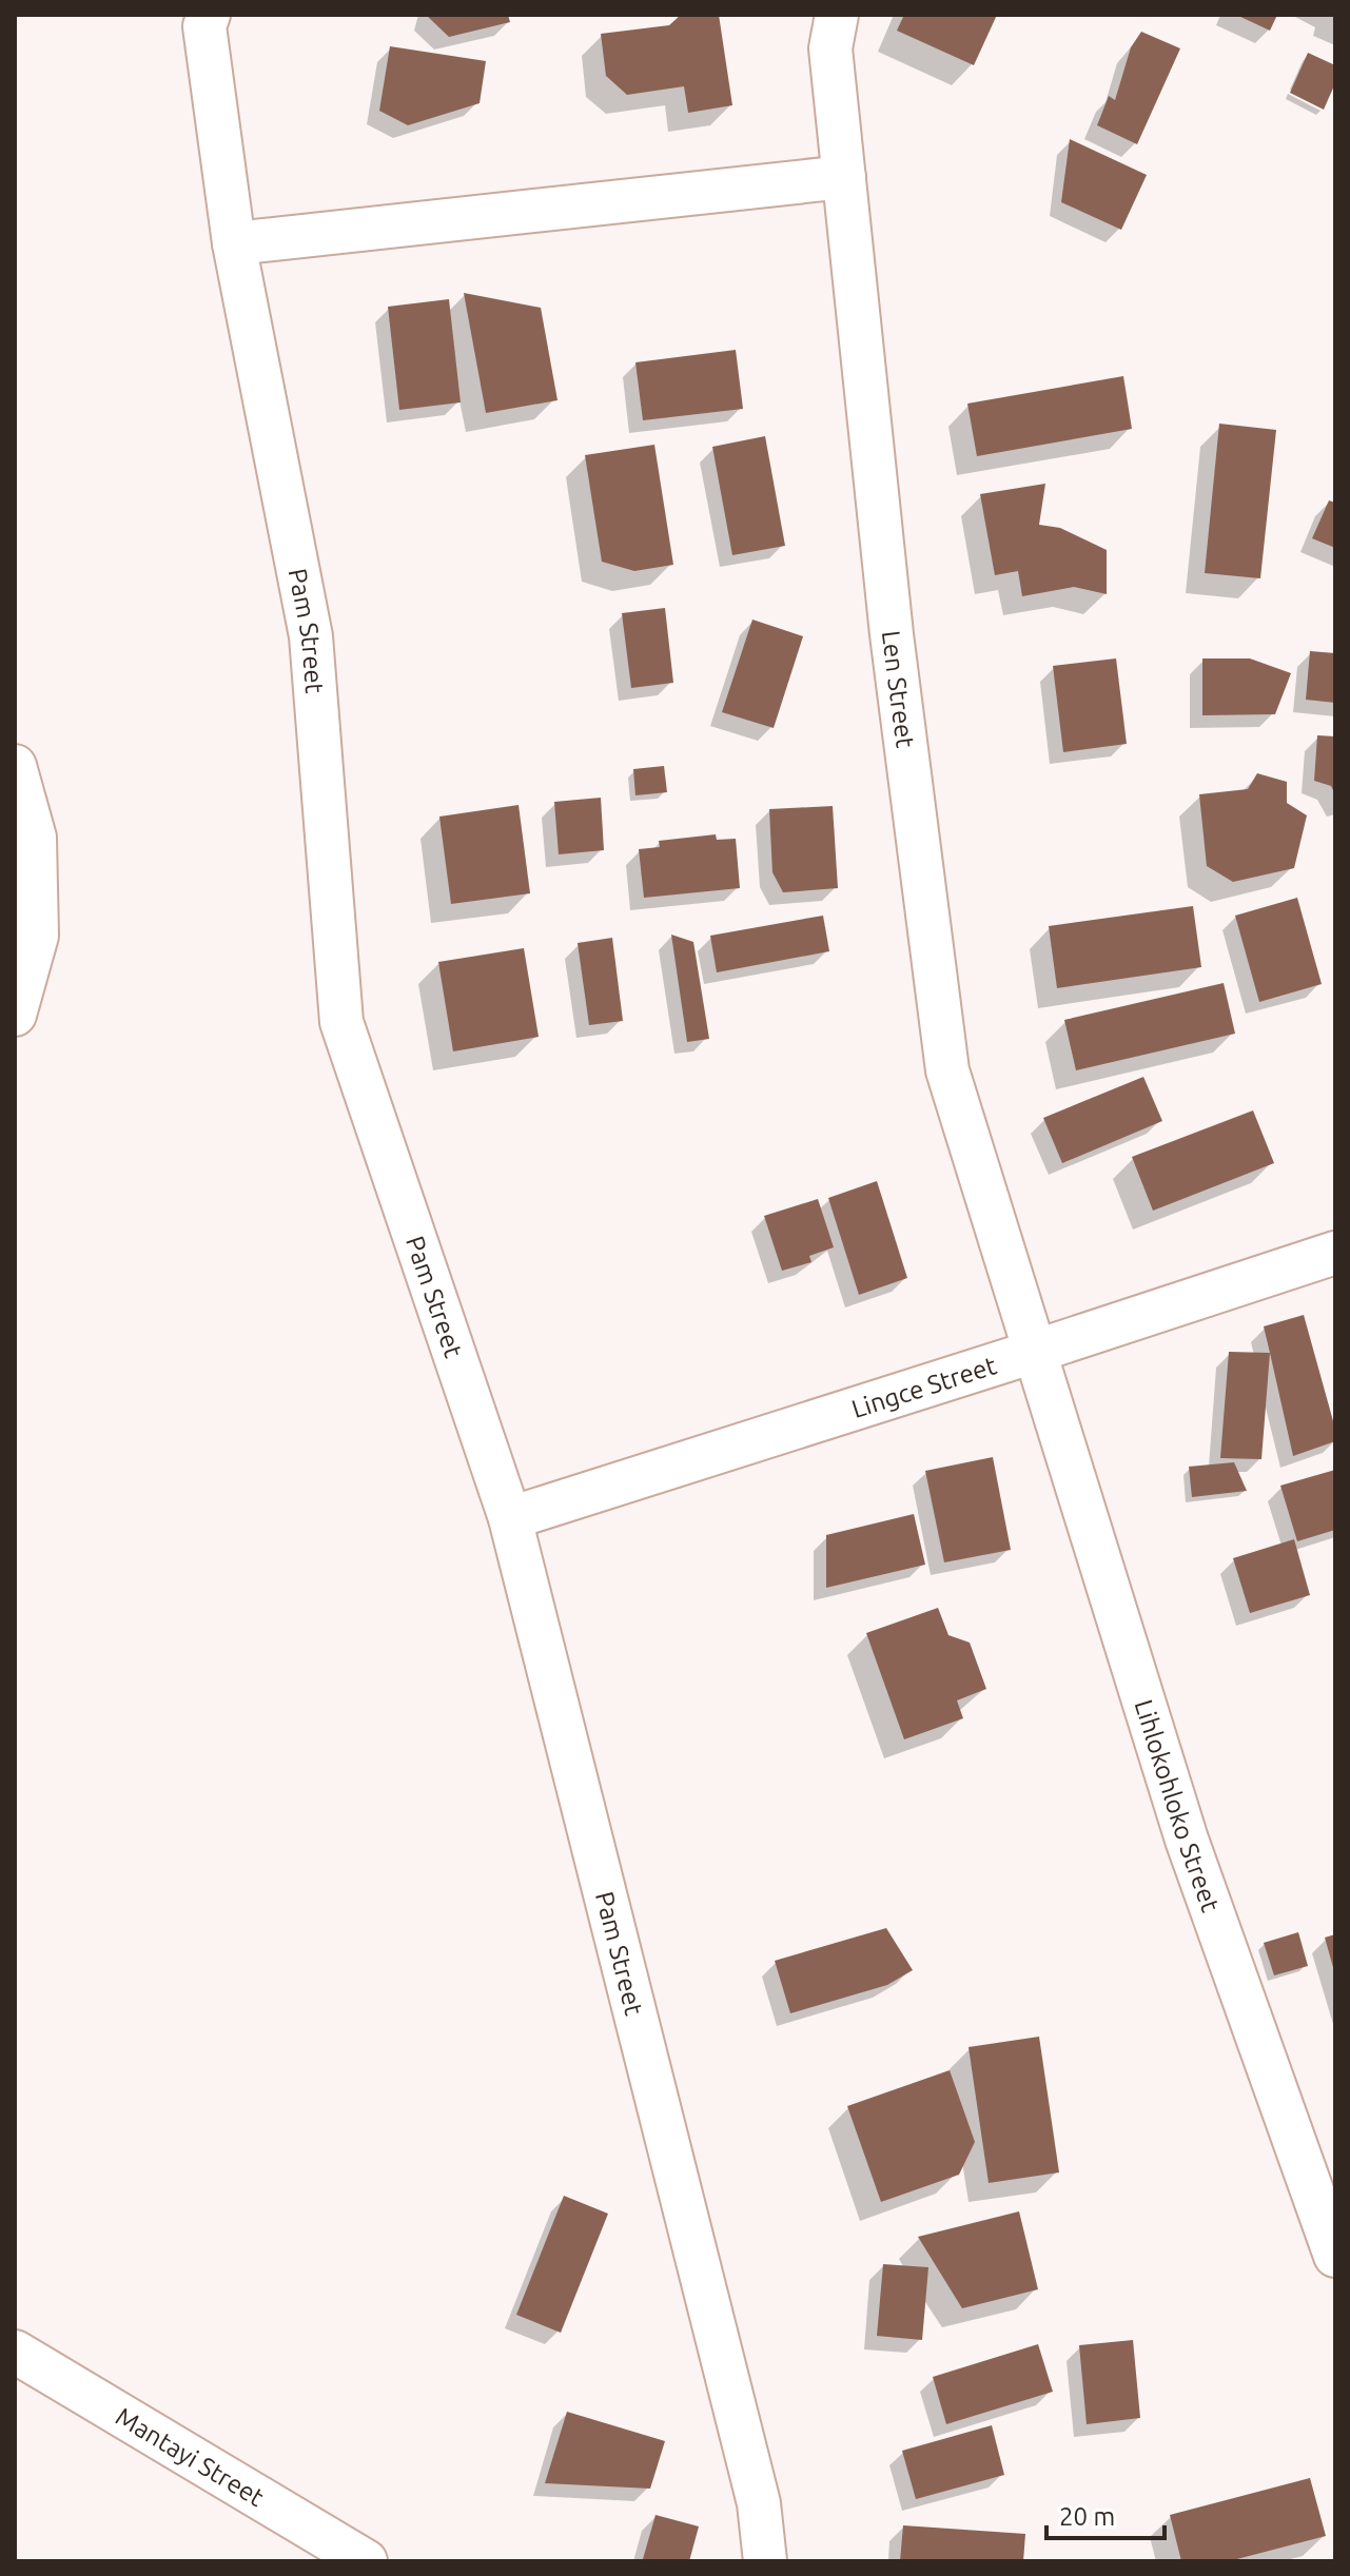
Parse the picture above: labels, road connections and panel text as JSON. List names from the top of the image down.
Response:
{
  "streets": {
    "street": [
      "Pam Street",
      "Len Street",
      "Lingce Street",
      "Lihlokohloko Street",
      "Mantayi Street"
    ]
  },
  "crossings": [
    ["Pam Street", "Lingce Street"],
    ["Len Street", "Lingce Street"],
    ["Len Street", "Lihlokohloko Street"],
    ["Lingce Street", "Lihlokohloko Street"]
  ],
  "scale_bar": "20 m"
}
